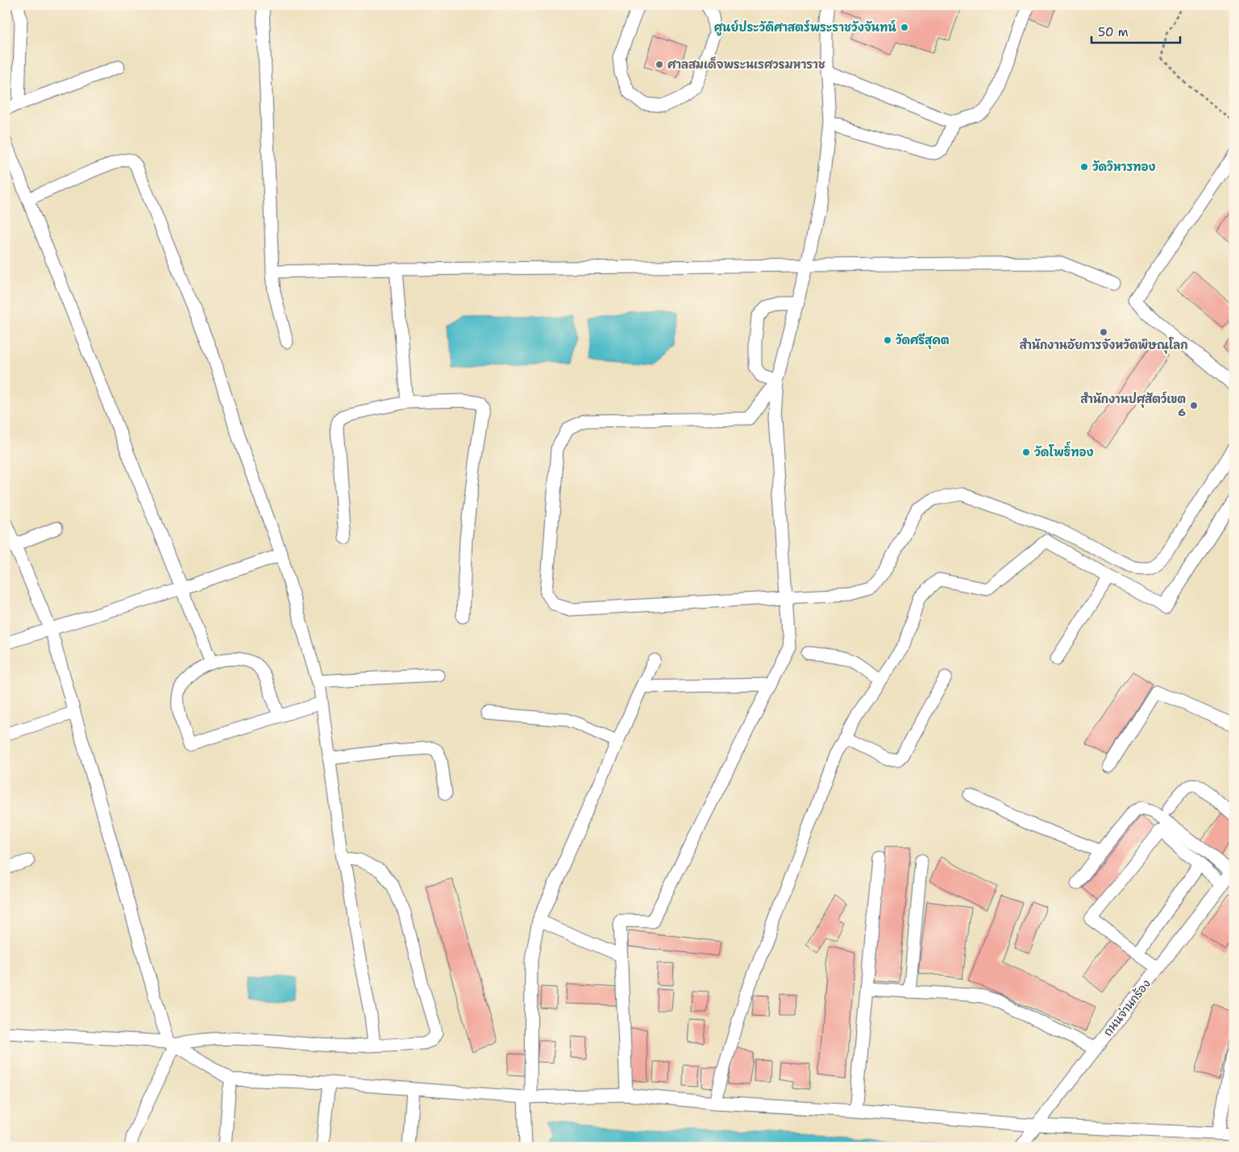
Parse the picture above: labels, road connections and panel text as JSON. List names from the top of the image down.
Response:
{
  "streets": {
    "street": ["ถนนจ่านกร้อง"]
  },
  "places": [
    "ศูนย์ประวัติศาสตร์พระราชวังจันทน์",
    "ศาลสมเด็จพระนเรศวรมหาราช",
    "วัดวิหารทอง",
    "สำนักงานอัยการจังหวัดพิษณุโลก",
    "วัดศรีสุคต",
    "สำนักงานปศุสัตว์เขต 6",
    "วัดโพธิ์ทอง"
  ],
  "scale_bar": "50 m"
}
